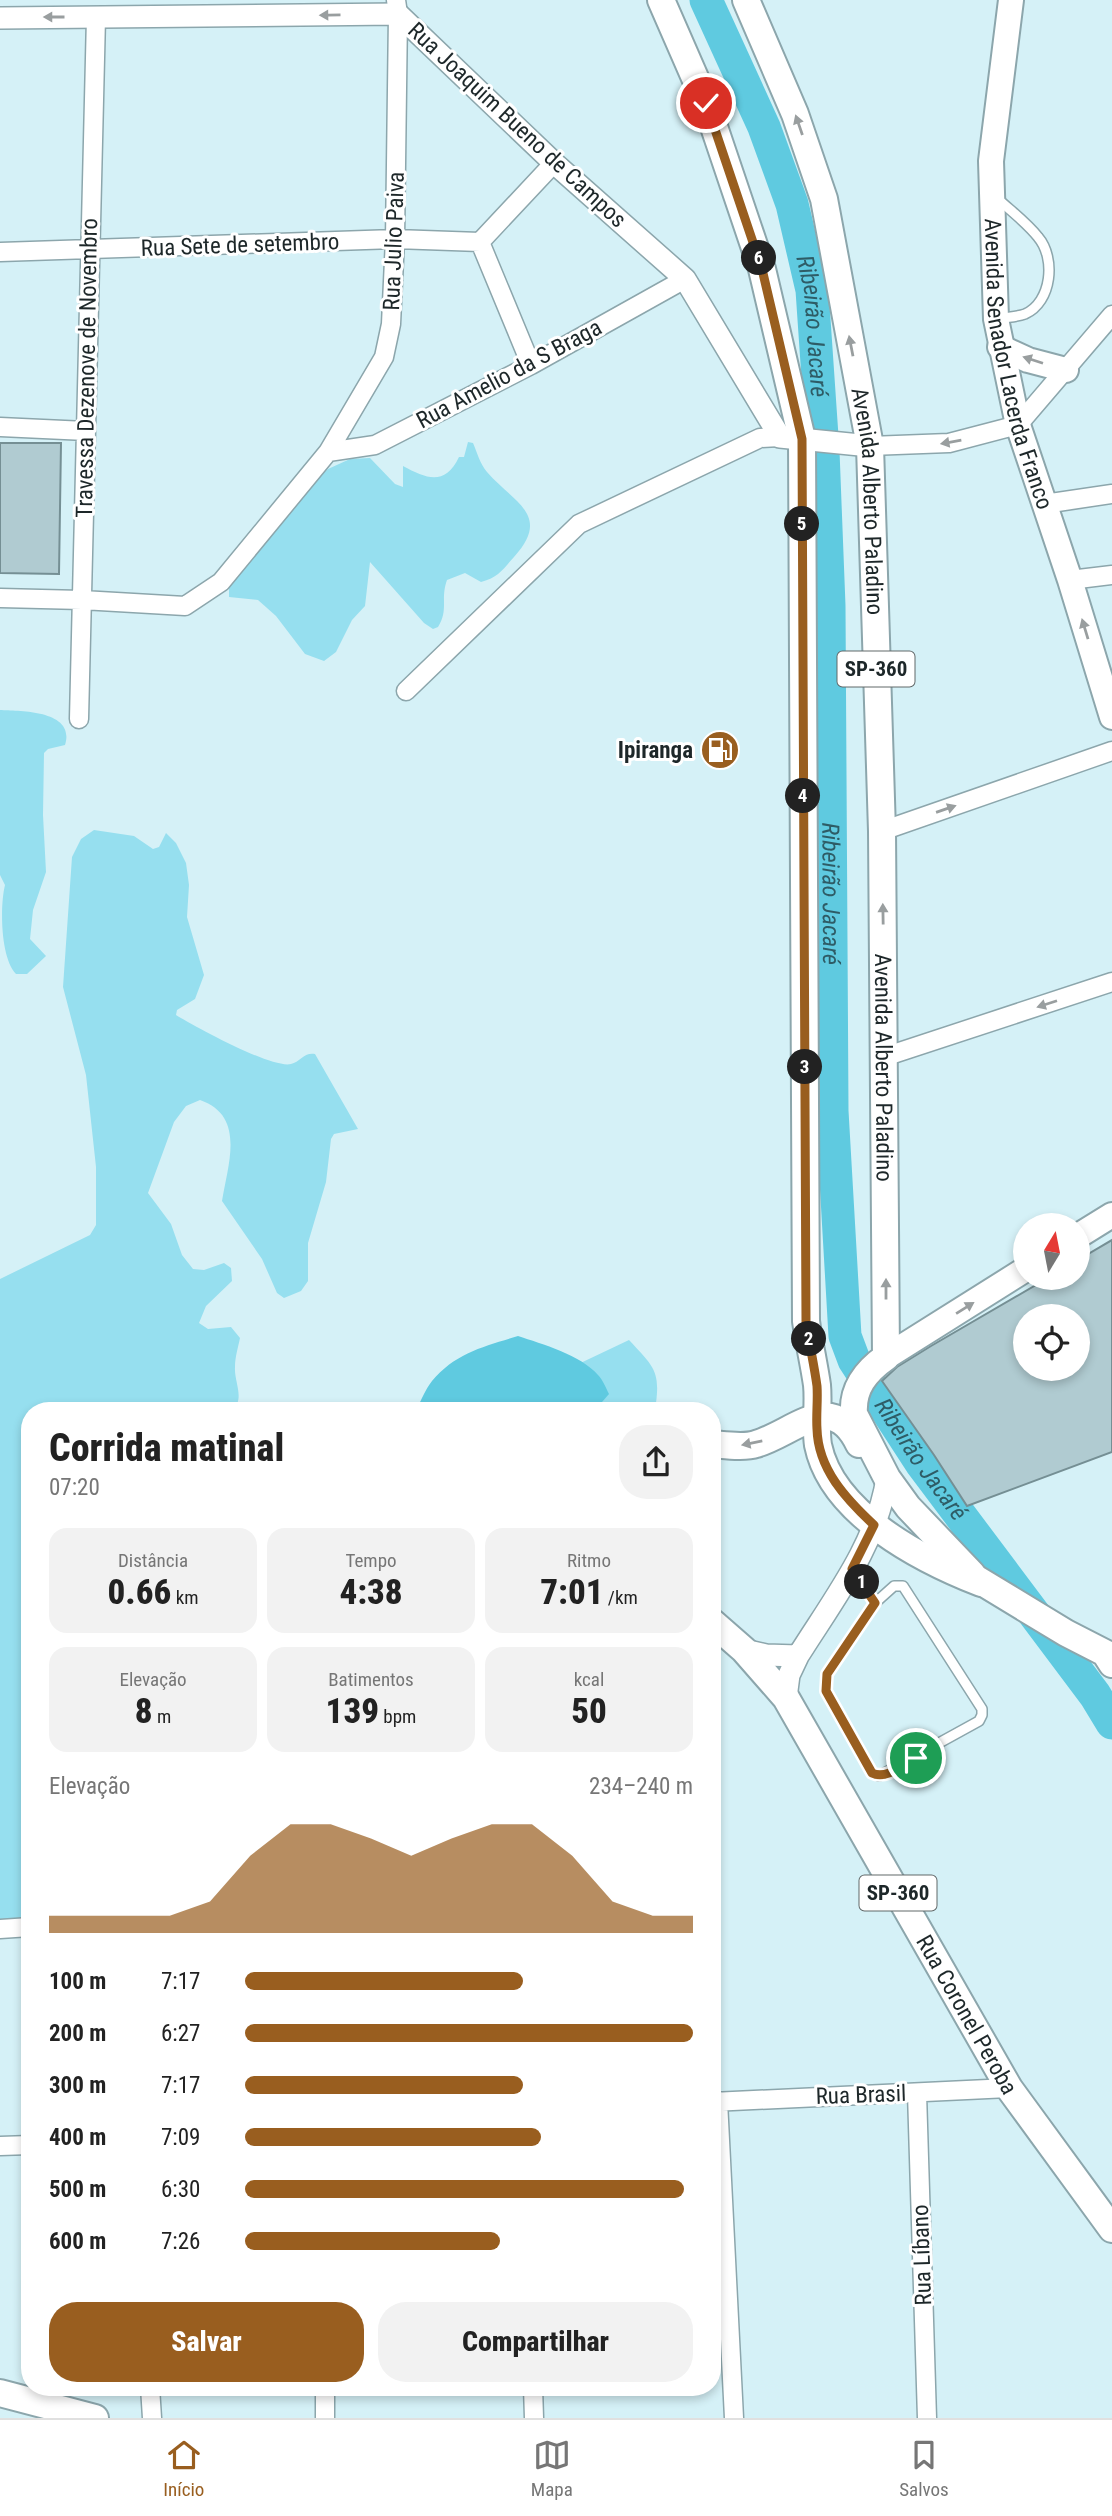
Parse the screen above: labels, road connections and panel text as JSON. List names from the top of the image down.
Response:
{
  "streets": {
    "main road": [
      "Avenida Senador Lacerda Franco",
      "Avenida Alberto Paladino",
      "SP-360",
      "Rua Coronel Peroba"
    ],
    "street": [
      "Rua Joaquim Bueno de Campos",
      "Rua Julio Paiva",
      "Rua Sete de setembro",
      "Travessa Dezenove de Novembro",
      "Rua Amelio da S Braga",
      "Rua Brasil",
      "Rua Líbano"
    ]
  },
  "crossings": [
    ["Rua Joaquim Bueno de Campos", "Rua Julio Paiva"],
    ["Rua Joaquim Bueno de Campos", "Travessa Dezenove de Novembro"],
    ["Rua Joaquim Bueno de Campos", "Rua Amelio da S Braga"],
    ["Rua Julio Paiva", "Rua Sete de setembro"],
    ["Rua Julio Paiva", "Travessa Dezenove de Novembro"],
    ["Rua Julio Paiva", "Rua Amelio da S Braga"],
    ["Rua Sete de setembro", "Travessa Dezenove de Novembro"],
    ["Rua Coronel Peroba", "Rua Brasil"],
    ["Rua Brasil", "Rua Líbano"]
  ],
  "one_way": ["Rua Joaquim Bueno de Campos"],
  "water": ["Ribeirão Jacaré"],
  "places": {
    "fuel station": ["Ipiranga"]
  },
  "north": "top",
  "page": {
    "pins": [
      "6",
      "5",
      "4",
      "3",
      "2",
      "1"
    ],
    "heading": ["Corrida matinal", "07:20"],
    "stats": [
      ["Distância", "0.66 km"],
      ["Tempo", "4:38"],
      ["Ritmo", "7:01 /km"],
      ["Elevação", "8 m"],
      ["Batimentos", "139 bpm"],
      ["kcal", "50"]
    ],
    "chart": ["Elevação", "234–240 m"],
    "list": [
      {
        "name": "100 m",
        "note": "7:17"
      },
      {
        "name": "200 m",
        "note": "6:27"
      },
      {
        "name": "300 m",
        "note": "7:17"
      },
      {
        "name": "400 m",
        "note": "7:09"
      },
      {
        "name": "500 m",
        "note": "6:30"
      },
      {
        "name": "600 m",
        "note": "7:26"
      }
    ],
    "buttons": ["Salvar", "Compartilhar"],
    "tabs": ["Início", "Mapa", "Salvos"]
  }
}
